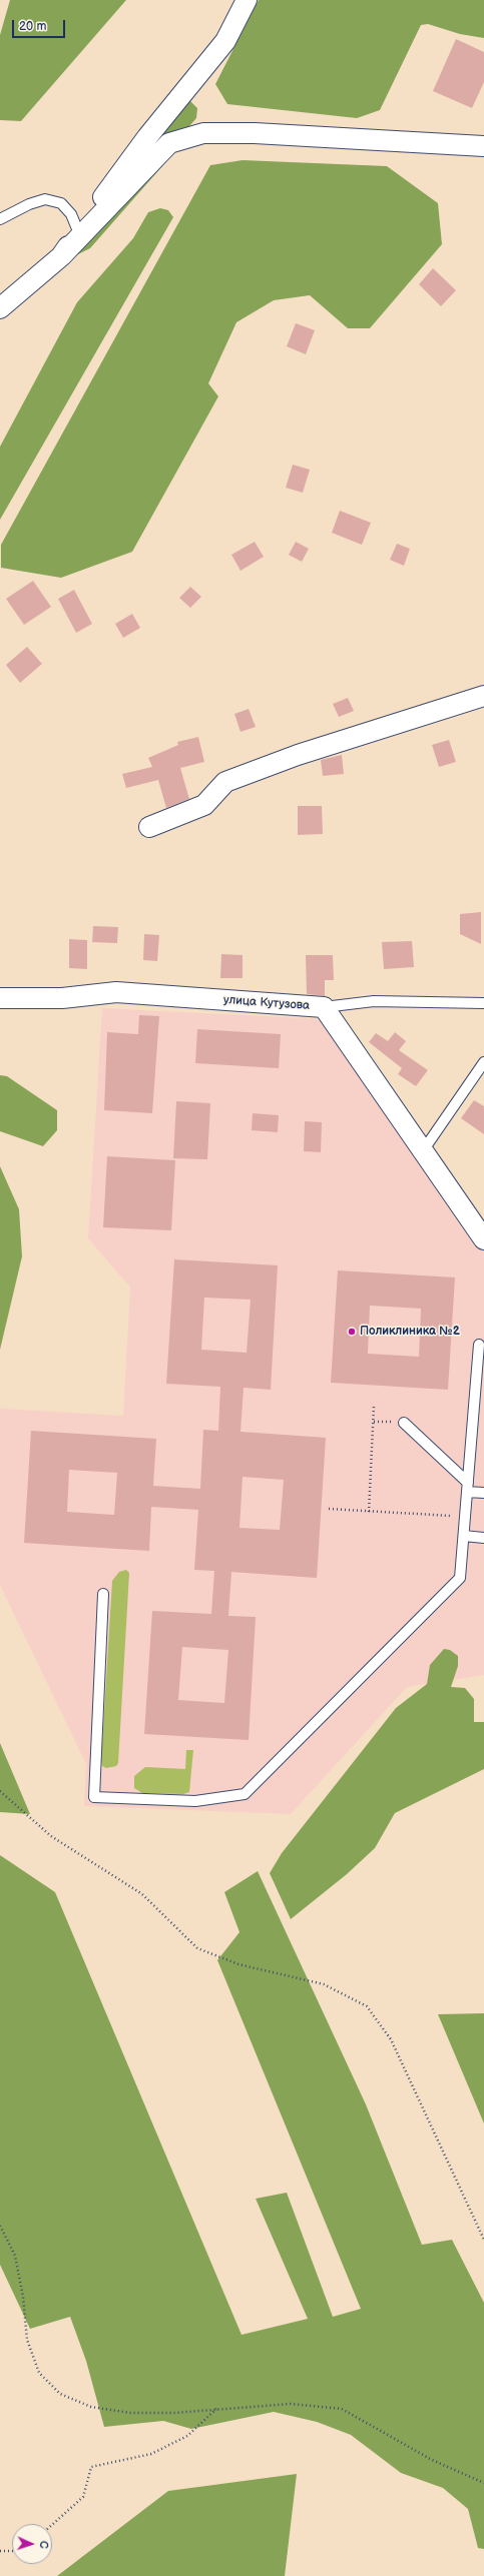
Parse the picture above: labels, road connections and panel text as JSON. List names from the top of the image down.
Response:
{
  "streets": {
    "street": ["улица Кутузова"]
  },
  "places": ["Поликлиника №2"],
  "scale_bar": "20 m",
  "north": "right"
}
